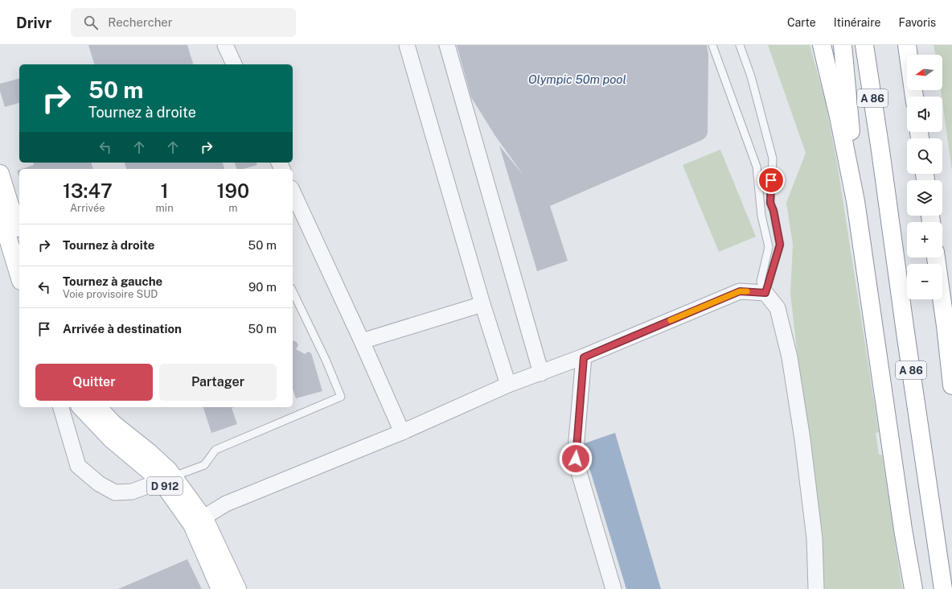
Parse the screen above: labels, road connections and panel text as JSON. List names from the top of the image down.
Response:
{
  "streets": {
    "main road": ["A 86", "D 912"]
  },
  "water": ["Olympic 50m pool"],
  "north": "left",
  "page": {
    "header": "Drivr",
    "search": "Rechercher",
    "nav": ["Carte", "Itinéraire", "Favoris"],
    "map_buttons": ["+", "−"],
    "turn": ["50 m", "Tournez à droite"],
    "eta": [
      "13:47",
      "Arrivée",
      "1",
      "min",
      "190",
      "m"
    ],
    "list": [
      {
        "name": "Tournez à droite",
        "value": "50 m"
      },
      {
        "name": "Tournez à gauche",
        "note": "Voie provisoire SUD",
        "value": "90 m"
      },
      {
        "name": "Arrivée à destination",
        "value": "50 m"
      }
    ],
    "buttons": ["Quitter", "Partager"]
  }
}
